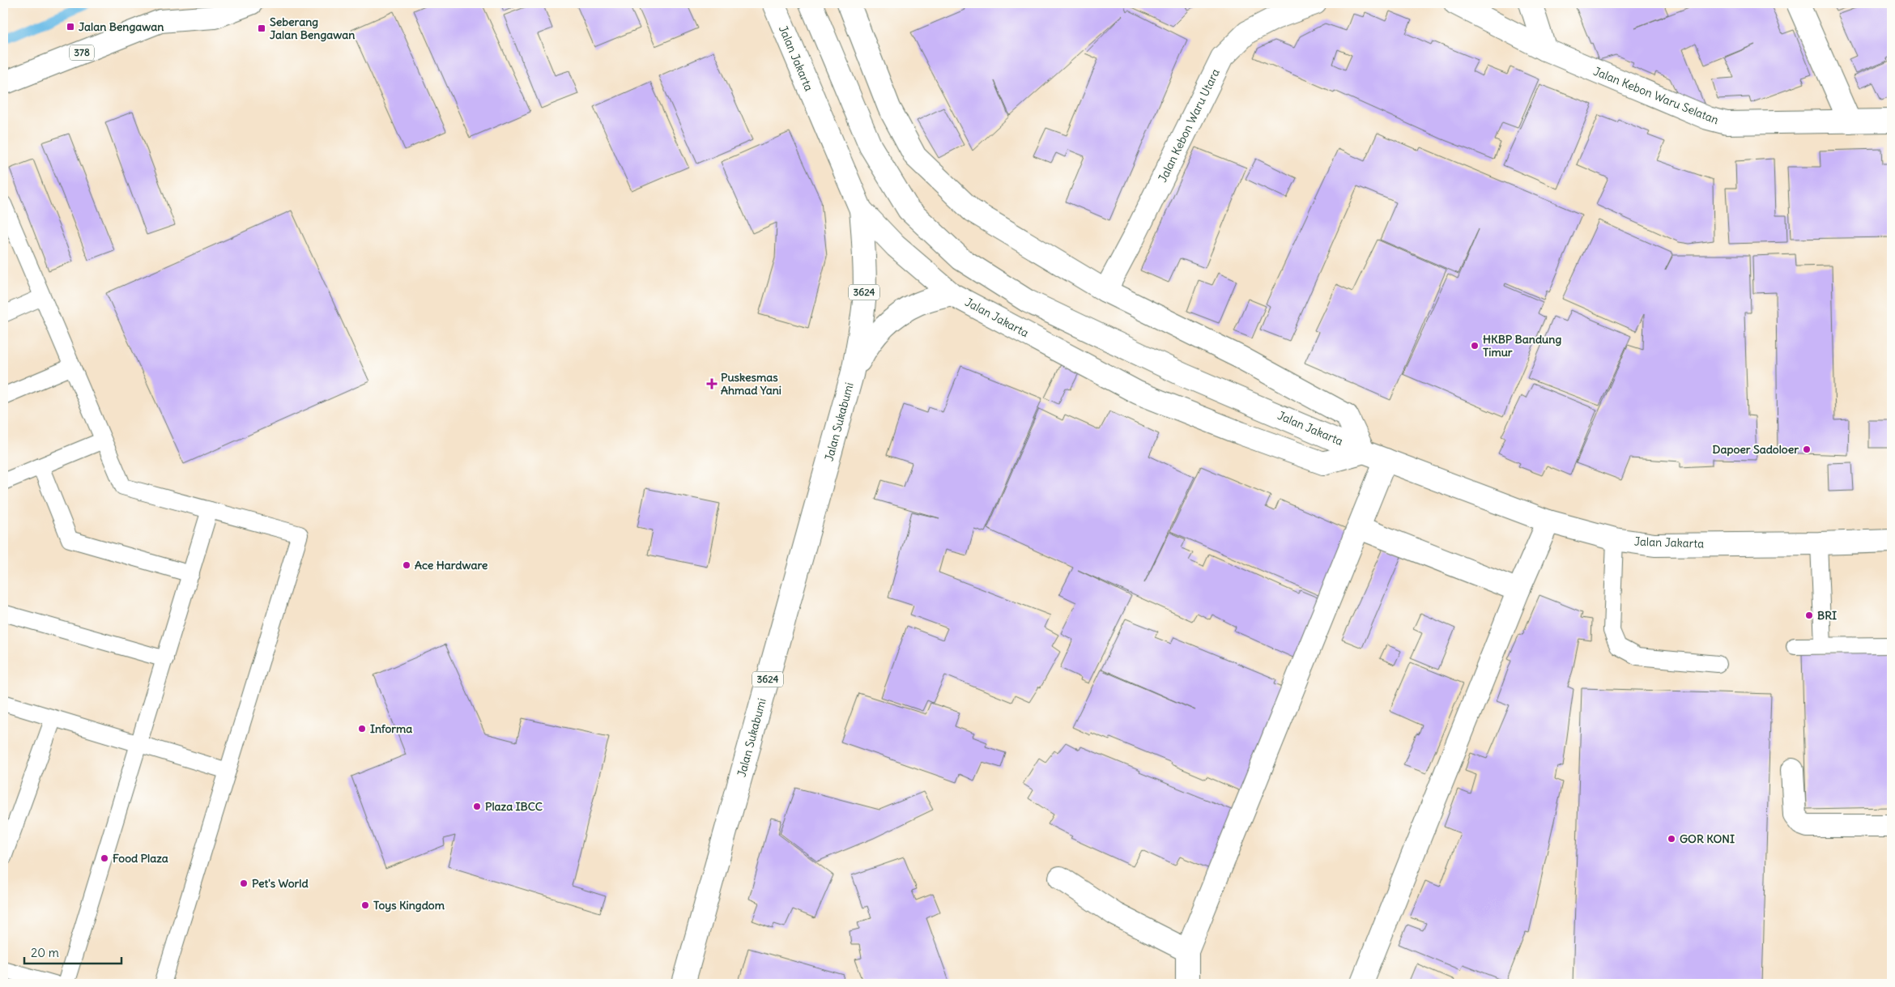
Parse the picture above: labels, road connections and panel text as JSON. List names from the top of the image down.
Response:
{
  "streets": {
    "main road": [
      "378",
      "Jalan Jakarta",
      "Jalan Kebon Waru Selatan",
      "Jalan Kebon Waru Utara",
      "3624",
      "Jalan Sukabumi"
    ]
  },
  "crossings": [
    ["Jalan Jakarta", "Jalan Kebon Waru Utara"],
    ["Jalan Jakarta", "Jalan Sukabumi"]
  ],
  "places": {
    "transit": ["Jalan Bengawan", "Seberang Jalan Bengawan"],
    "other": [
      "HKBP Bandung Timur",
      "Dapoer Sadoloer",
      "Ace Hardware",
      "BRI",
      "Informa",
      "Plaza IBCC",
      "GOR KONI",
      "Food Plaza",
      "Pet's World",
      "Toys Kingdom"
    ],
    "health": ["Puskesmas Ahmad Yani"]
  },
  "scale_bar": "20 m"
}
